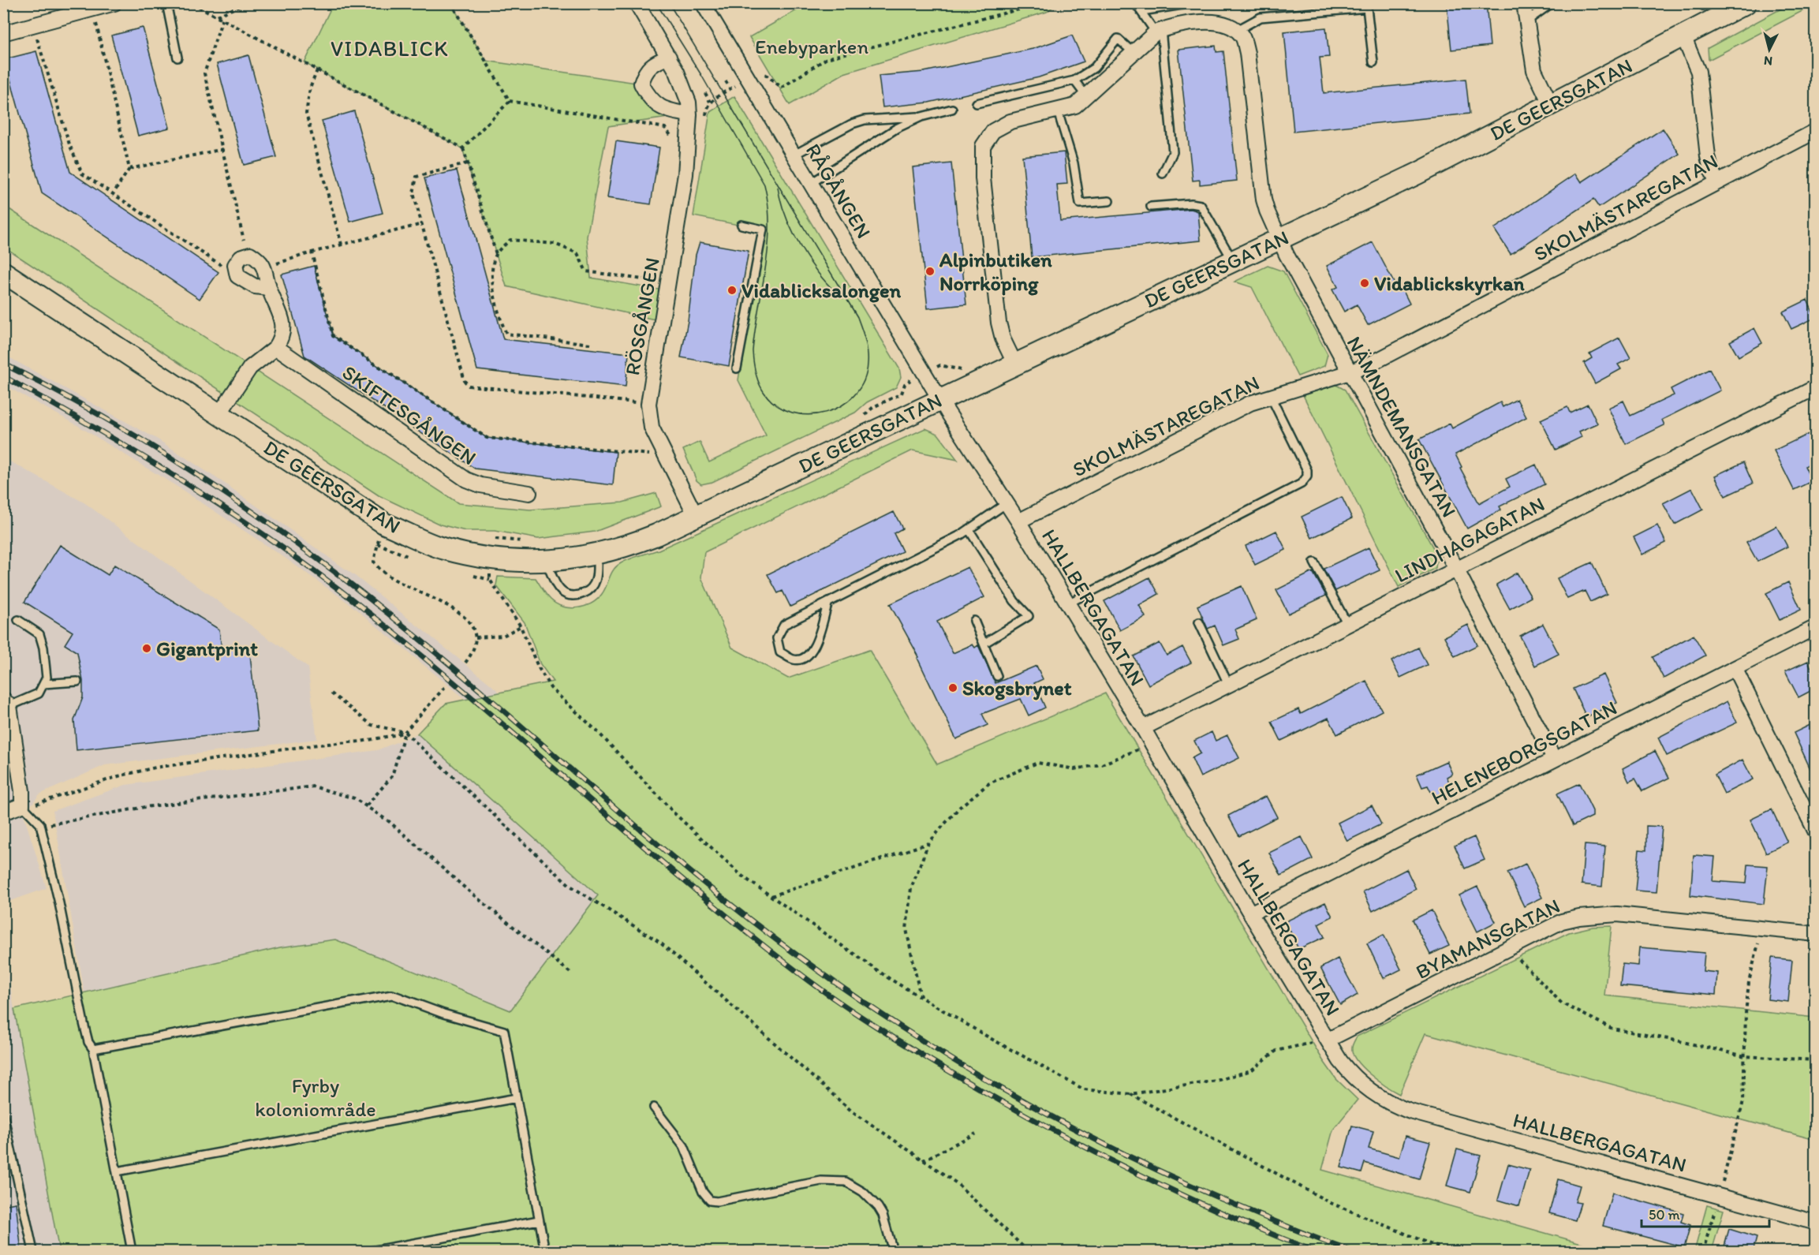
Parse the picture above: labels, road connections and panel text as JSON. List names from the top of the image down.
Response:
{
  "streets": {
    "main road": ["DE GEERSGATAN"],
    "street": [
      "RÅGÅNGEN",
      "SKOLMÄSTAREGATAN",
      "RÖSGÅNGEN",
      "SKIFTESGÅNGEN",
      "NÄMNDEMANSGATAN",
      "LINDHAGAGATAN",
      "HALLBERGAGATAN",
      "HELENEBORGSGATAN",
      "BYAMANSGATAN"
    ]
  },
  "crossings": [
    ["DE GEERSGATAN", "RÅGÅNGEN"],
    ["DE GEERSGATAN", "RÖSGÅNGEN"],
    ["DE GEERSGATAN", "NÄMNDEMANSGATAN"],
    ["DE GEERSGATAN", "HALLBERGAGATAN"],
    ["RÅGÅNGEN", "HALLBERGAGATAN"],
    ["SKOLMÄSTAREGATAN", "NÄMNDEMANSGATAN"],
    ["SKOLMÄSTAREGATAN", "HALLBERGAGATAN"],
    ["NÄMNDEMANSGATAN", "LINDHAGAGATAN"],
    ["NÄMNDEMANSGATAN", "HELENEBORGSGATAN"],
    ["LINDHAGAGATAN", "HALLBERGAGATAN"],
    ["HALLBERGAGATAN", "HELENEBORGSGATAN"],
    ["HALLBERGAGATAN", "BYAMANSGATAN"]
  ],
  "districts": ["VIDABLICK"],
  "parks": ["Enebyparken", "Fyrby koloniområde"],
  "places": [
    "Alpinbutiken Norrköping",
    "Vidablickskyrkan",
    "Vidablicksalongen",
    "Gigantprint",
    "Skogsbrynet"
  ],
  "scale_bar": "50 m",
  "north": "bottom"
}
